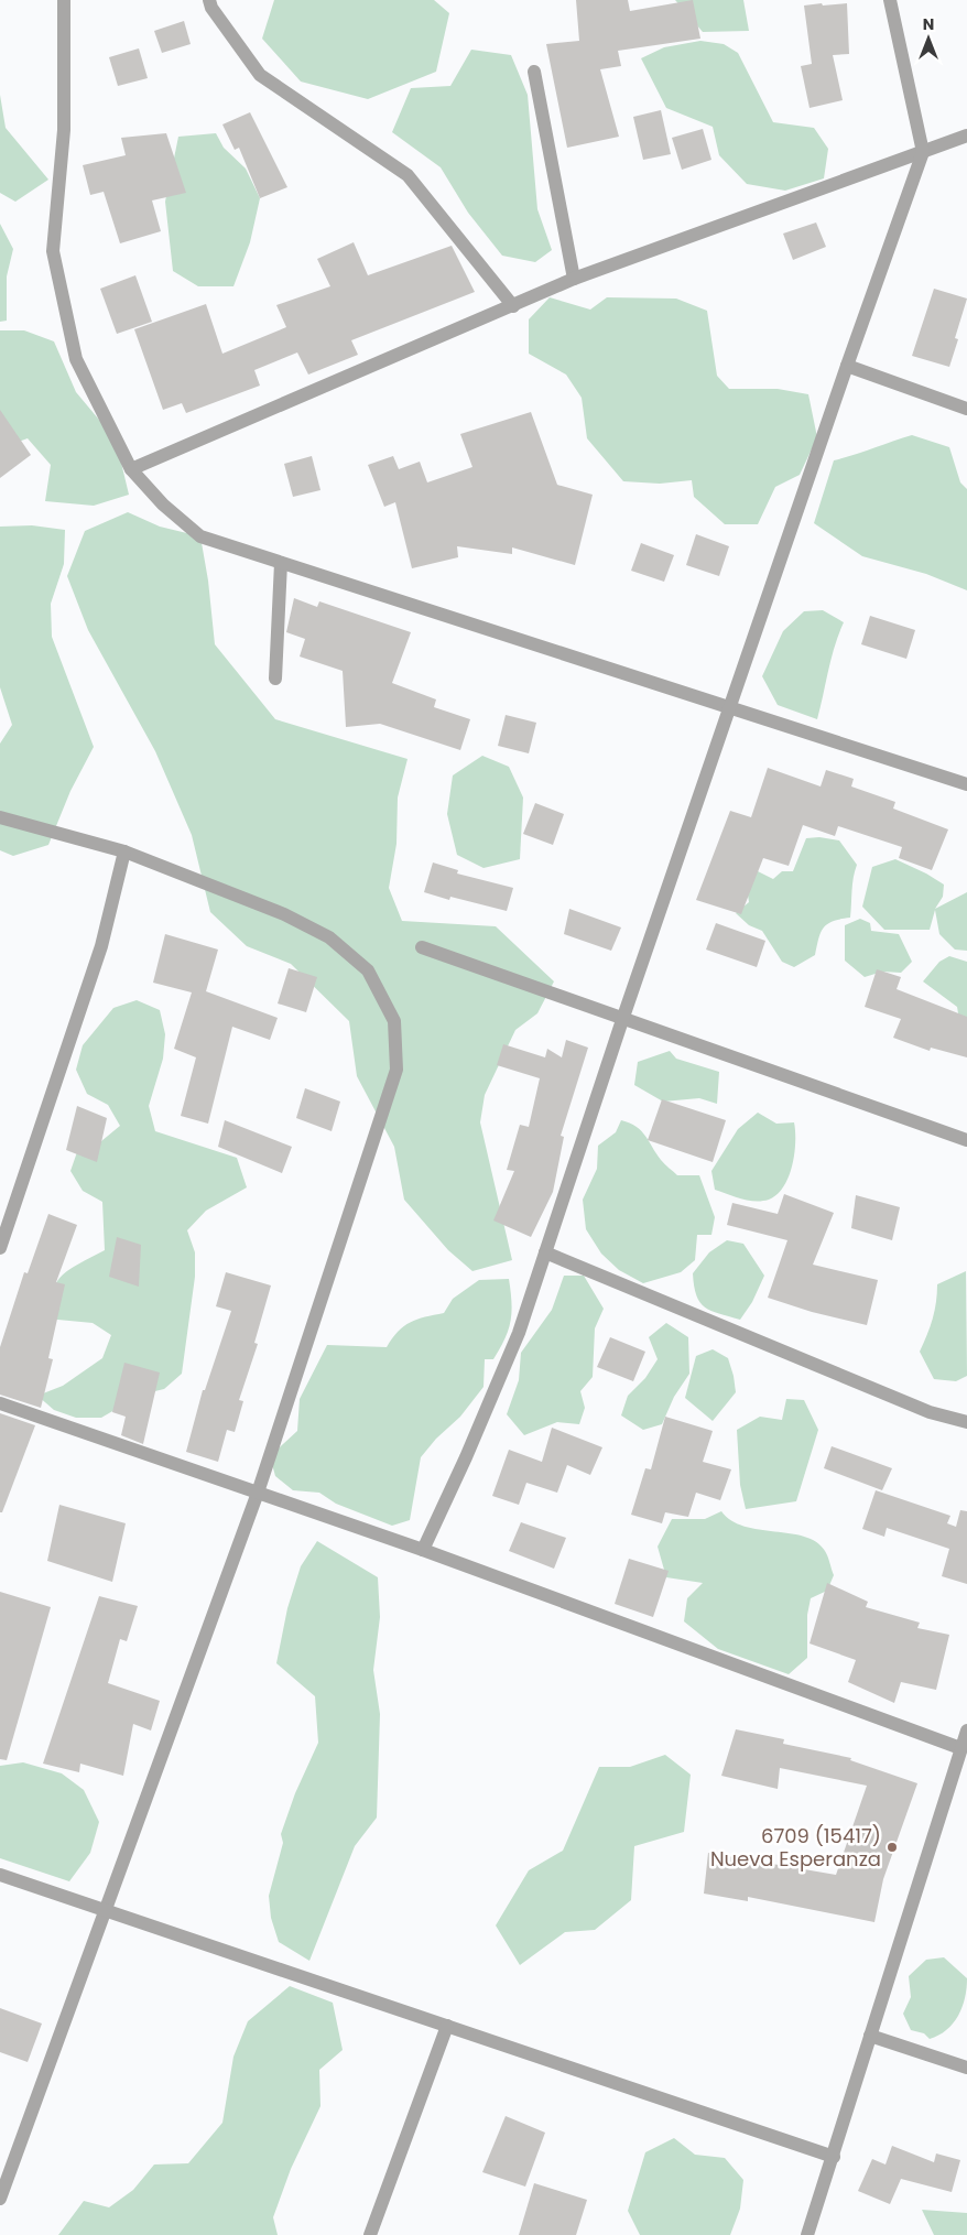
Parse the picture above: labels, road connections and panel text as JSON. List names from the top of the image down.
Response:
{
  "places": ["6709 (15417) Nueva Esperanza"],
  "north": "top"
}
